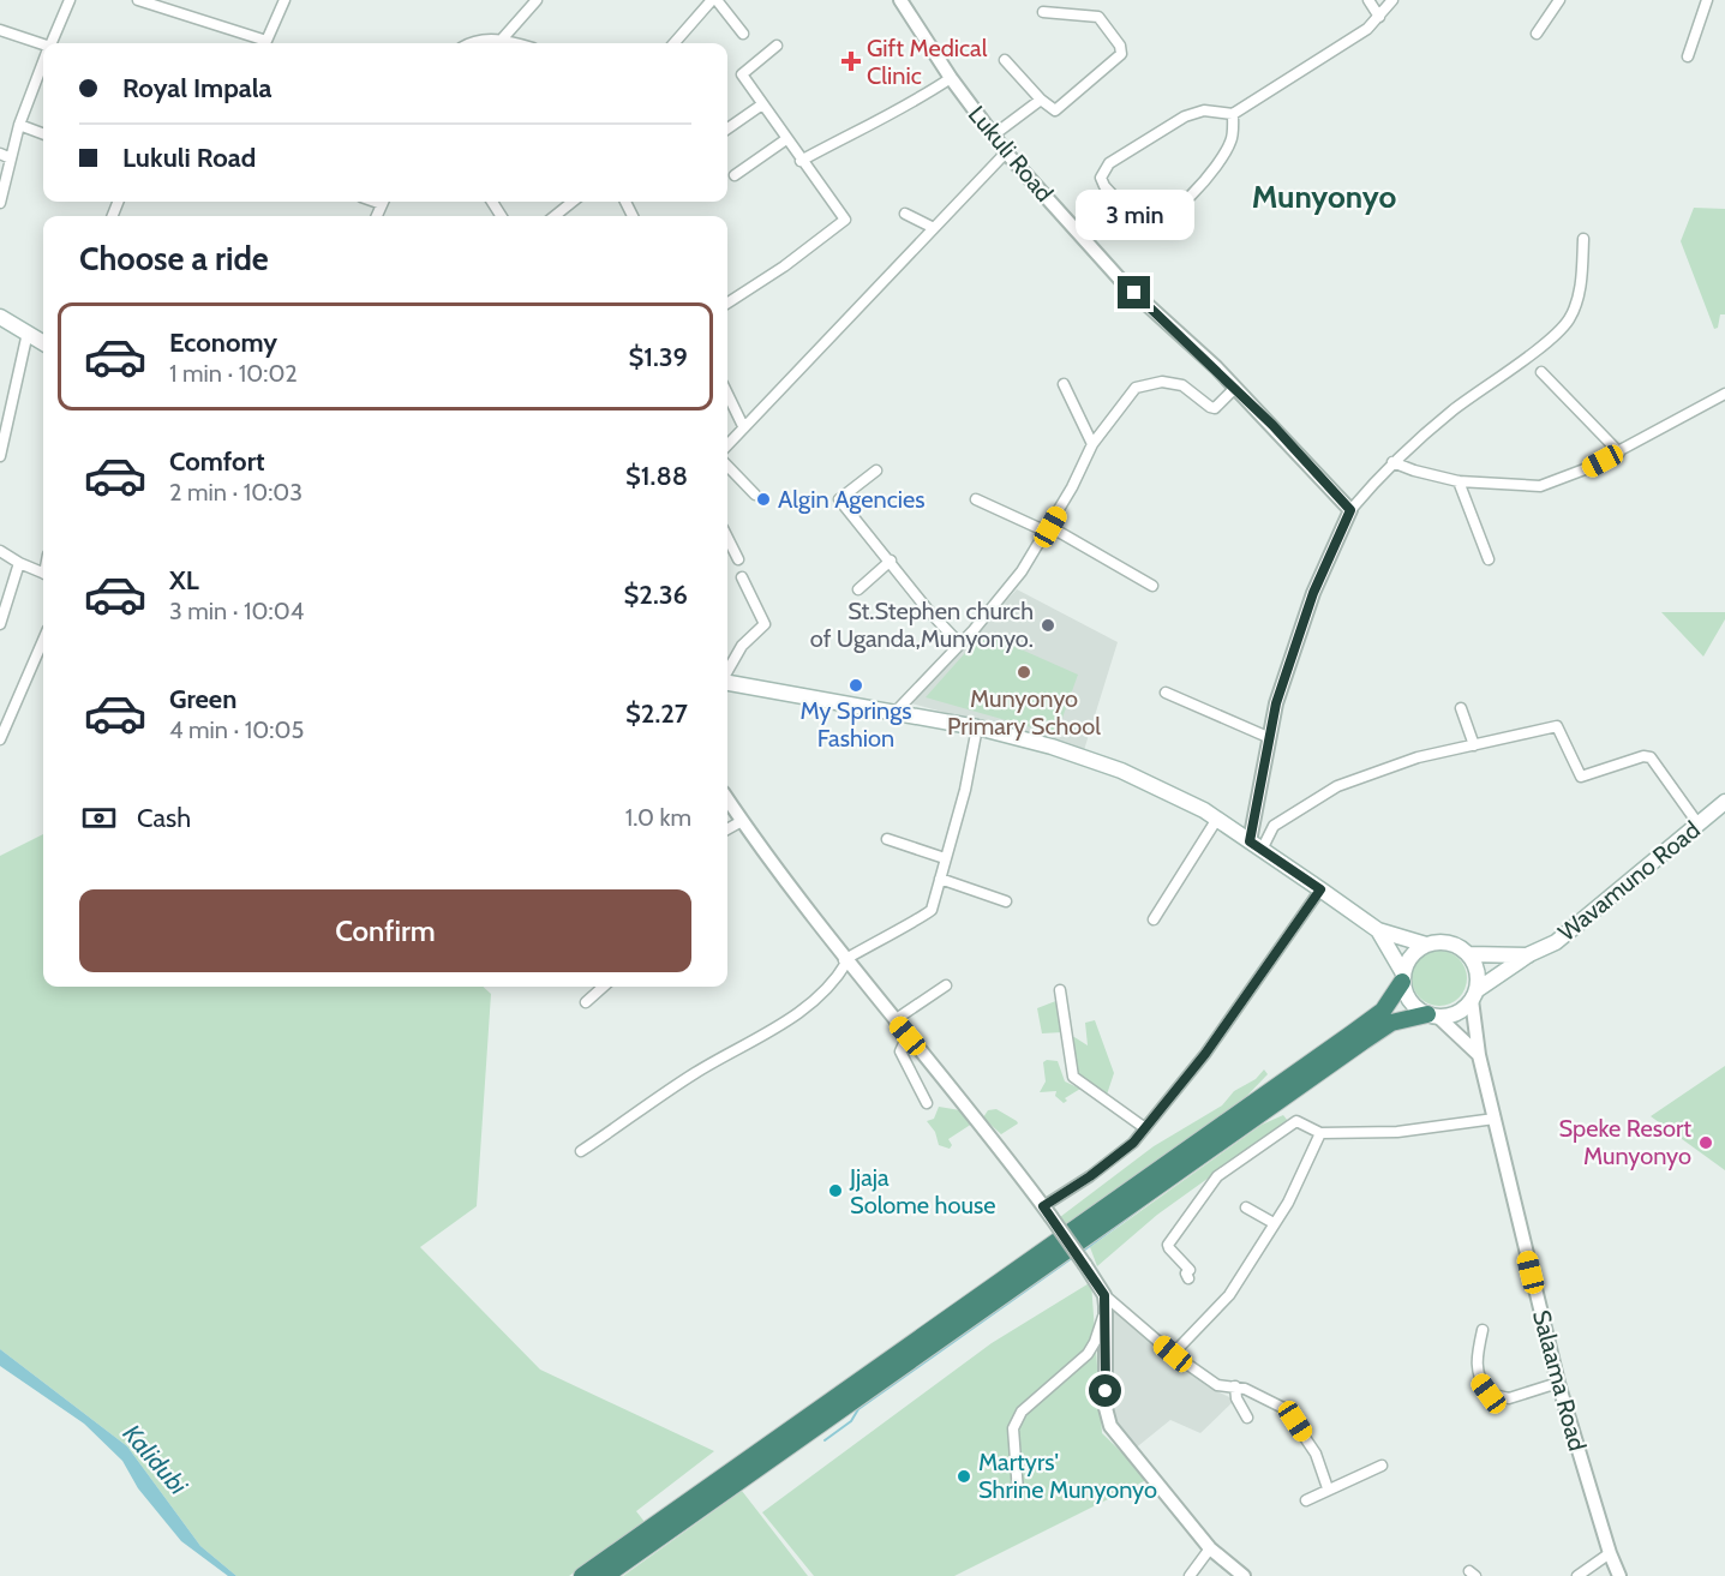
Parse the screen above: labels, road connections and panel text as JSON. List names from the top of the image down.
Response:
{
  "streets": {
    "main road": ["Wavamuno Road"],
    "street": ["Lukuli Road", "Salaama Road"]
  },
  "crossings": [
    ["Wavamuno Road", "Salaama Road"]
  ],
  "districts": ["Munyonyo"],
  "water": ["Kalidubi"],
  "places": {
    "health": ["Gift Medical Clinic"],
    "other": [
      "Algin Agencies",
      "St.Stephen church of Uganda,Munyonyo.",
      "Munyonyo Primary School",
      "My Springs Fashion",
      "Speke Resort Munyonyo",
      "Jjaja Solome house",
      "Martyrs' Shrine Munyonyo"
    ]
  },
  "page": {
    "banner": ["Royal Impala", "Lukuli Road"],
    "bubble": "3 min",
    "heading": "Choose a ride",
    "list": [
      {
        "name": "Economy",
        "note": "1 min · 10:02",
        "value": "$1.39"
      },
      {
        "name": "Comfort",
        "note": "2 min · 10:03",
        "value": "$1.88"
      },
      {
        "name": "XL",
        "note": "3 min · 10:04",
        "value": "$2.36"
      },
      {
        "name": "Green",
        "note": "4 min · 10:05",
        "value": "$2.27"
      }
    ],
    "pay": ["Cash", "1.0 km"],
    "buttons": "Confirm"
  }
}
